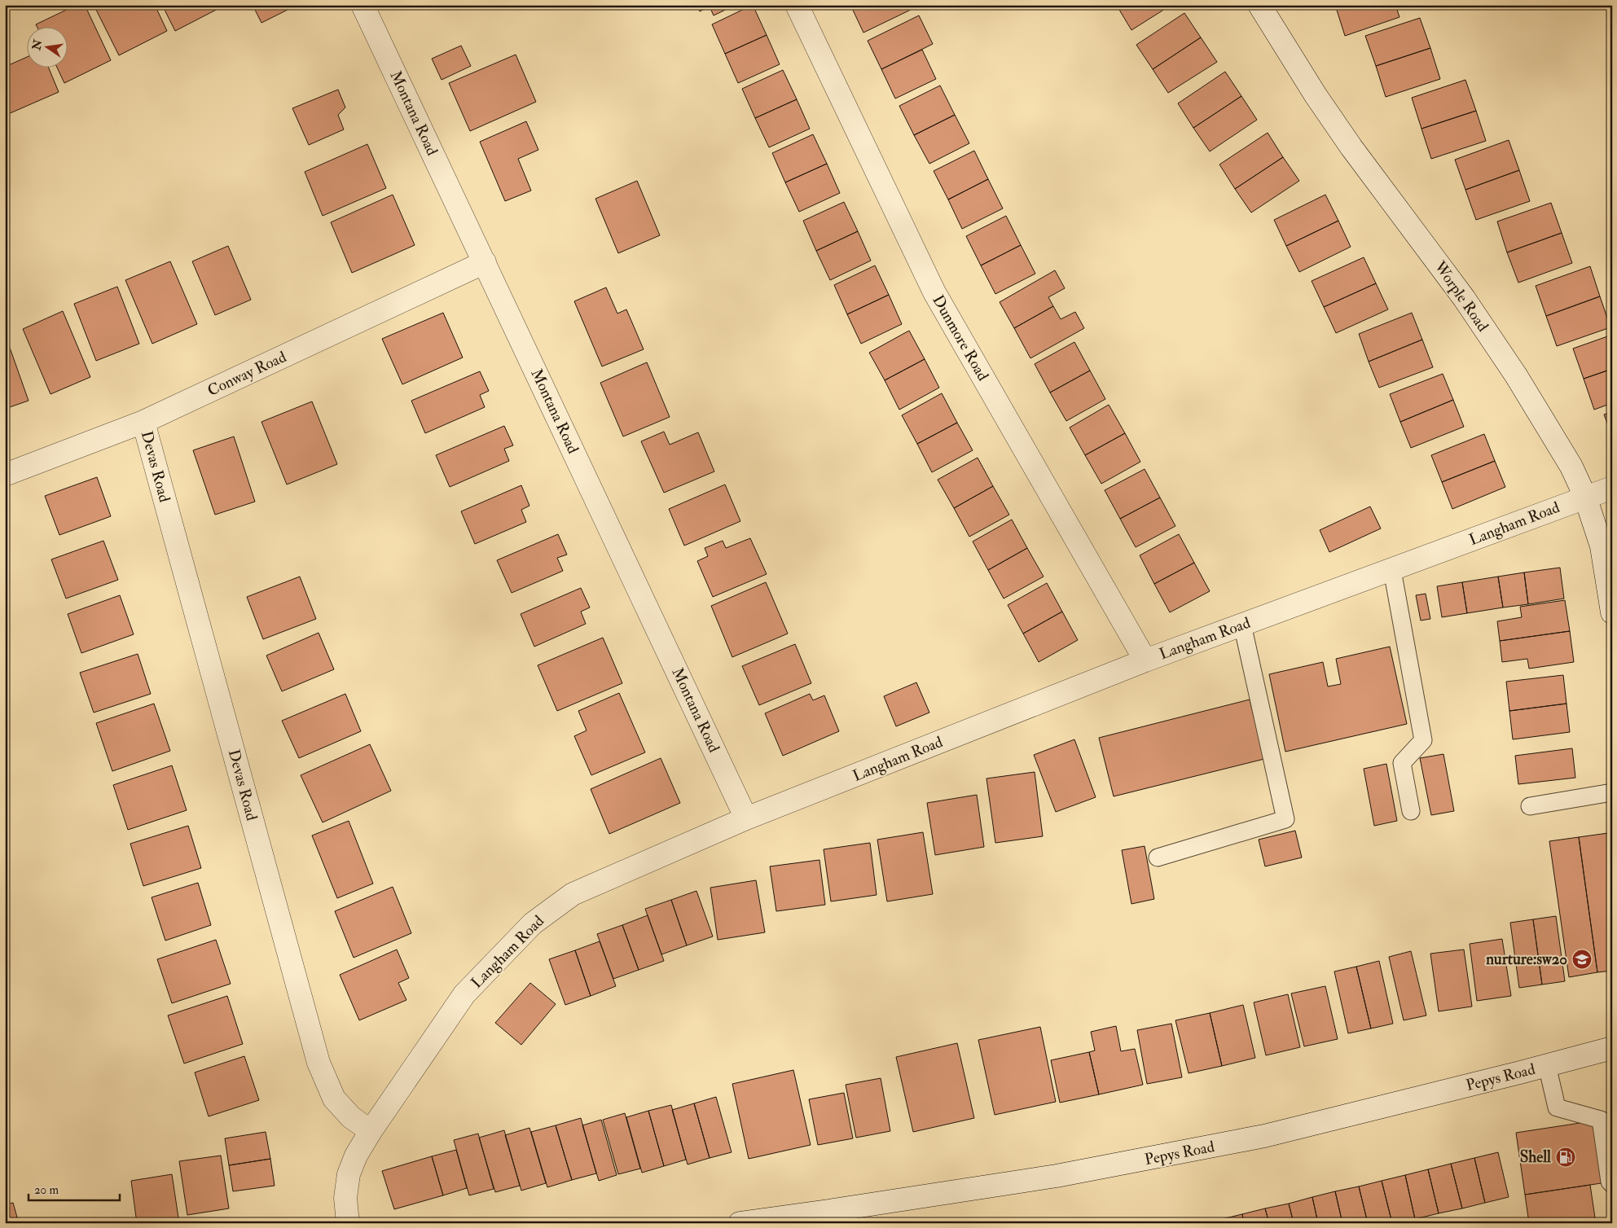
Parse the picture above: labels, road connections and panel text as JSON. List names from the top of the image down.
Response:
{
  "streets": {
    "street": [
      "Montana Road",
      "Worple Road",
      "Dunmore Road",
      "Conway Road",
      "Devas Road",
      "Langham Road",
      "Pepys Road"
    ]
  },
  "crossings": [
    ["Montana Road", "Conway Road"],
    ["Montana Road", "Langham Road"],
    ["Worple Road", "Langham Road"],
    ["Dunmore Road", "Langham Road"],
    ["Conway Road", "Devas Road"],
    ["Devas Road", "Langham Road"]
  ],
  "places": {
    "school or university": ["nurture:sw20"],
    "fuel station": ["Shell"]
  },
  "scale_bar": "20 m",
  "north": "left"
}
